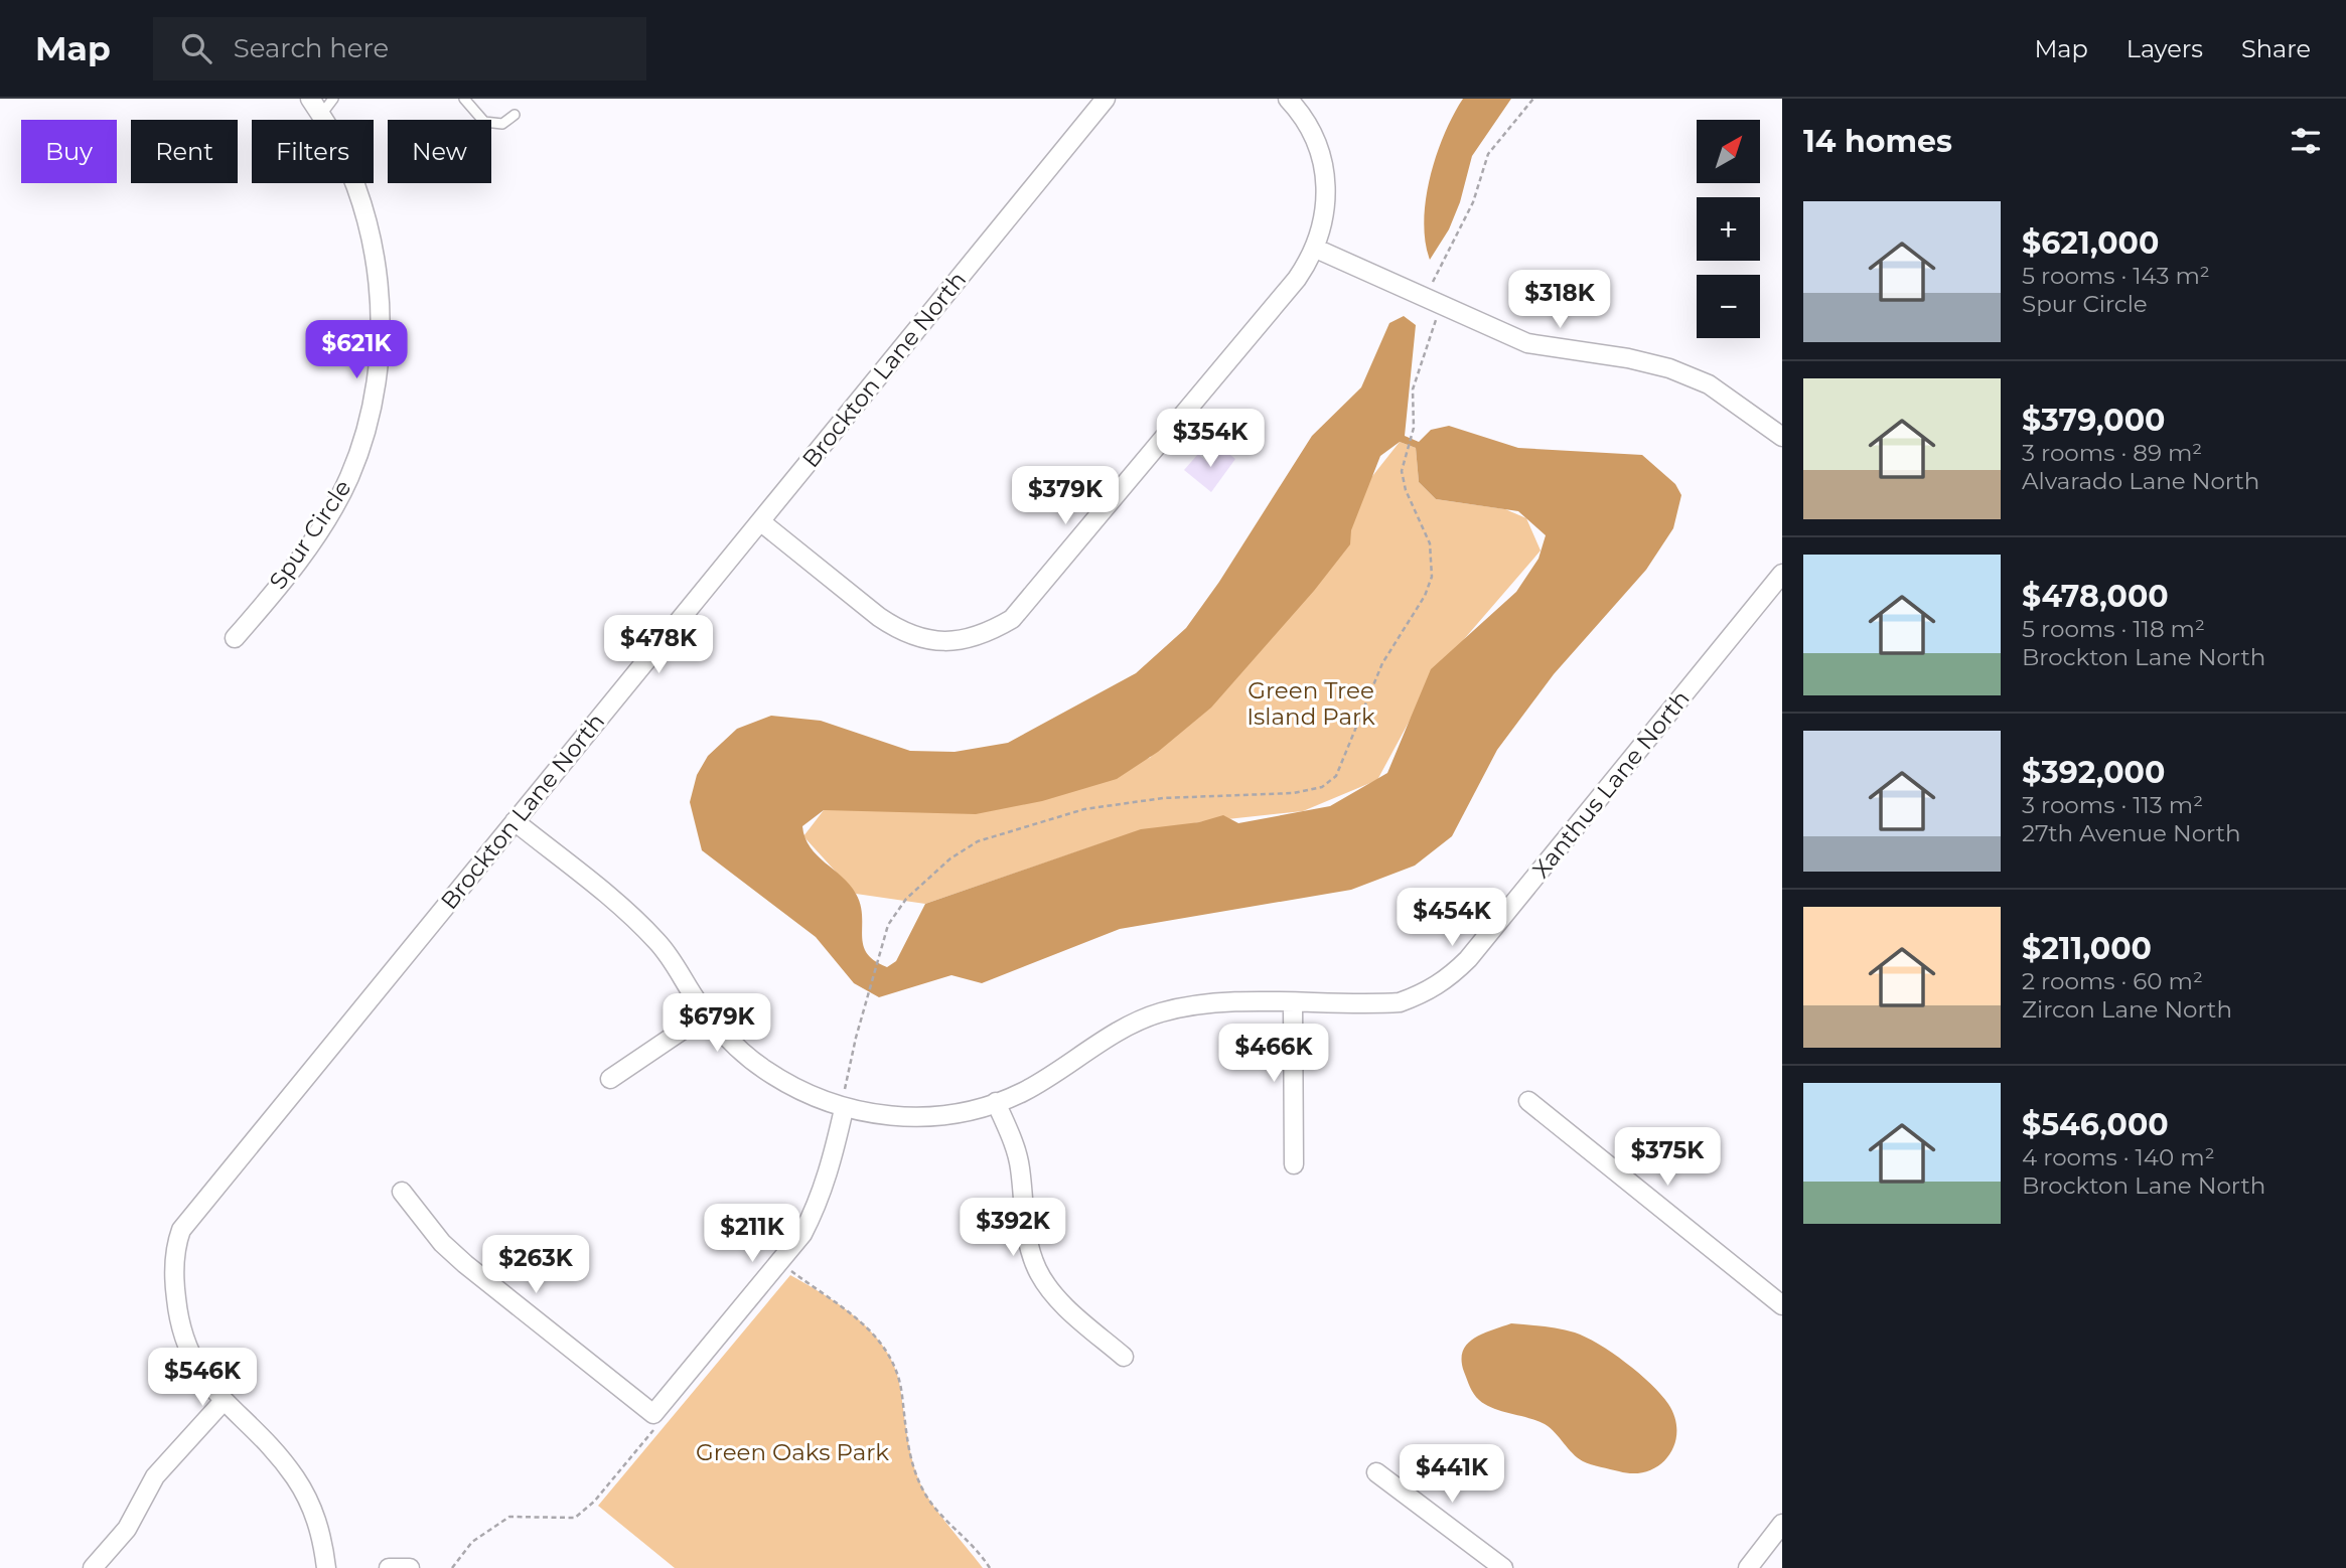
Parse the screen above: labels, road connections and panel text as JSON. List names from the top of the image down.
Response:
{
  "streets": {
    "street": ["Brockton Lane North", "Spur Circle", "Xanthus Lane North"]
  },
  "crossings": [
    ["Brockton Lane North", "Xanthus Lane North"]
  ],
  "parks": ["Green Tree Island Park", "Green Oaks Park"],
  "north": "top right",
  "page": {
    "header": "Map",
    "search": "Search here",
    "nav": ["Map", "Layers", "Share"],
    "heading": "14 homes",
    "map_buttons": ["+", "−"],
    "chip": [
      "Buy",
      "Rent",
      "Filters",
      "New"
    ],
    "list": [
      {
        "name": "$621,000",
        "note": "5 rooms · 143 m² · Spur Circle"
      },
      {
        "name": "$379,000",
        "note": "3 rooms · 89 m² · Alvarado Lane North"
      },
      {
        "name": "$478,000",
        "note": "5 rooms · 118 m² · Brockton Lane North"
      },
      {
        "name": "$392,000",
        "note": "3 rooms · 113 m² · 27th Avenue North"
      },
      {
        "name": "$211,000",
        "note": "2 rooms · 60 m² · Zircon Lane North"
      },
      {
        "name": "$546,000",
        "note": "4 rooms · 140 m² · Brockton Lane North"
      }
    ],
    "price": [
      "$318K",
      "$621K",
      "$354K",
      "$379K",
      "$478K",
      "$454K",
      "$679K",
      "$466K",
      "$375K",
      "$392K",
      "$211K",
      "$263K",
      "$546K",
      "$441K"
    ]
  }
}
